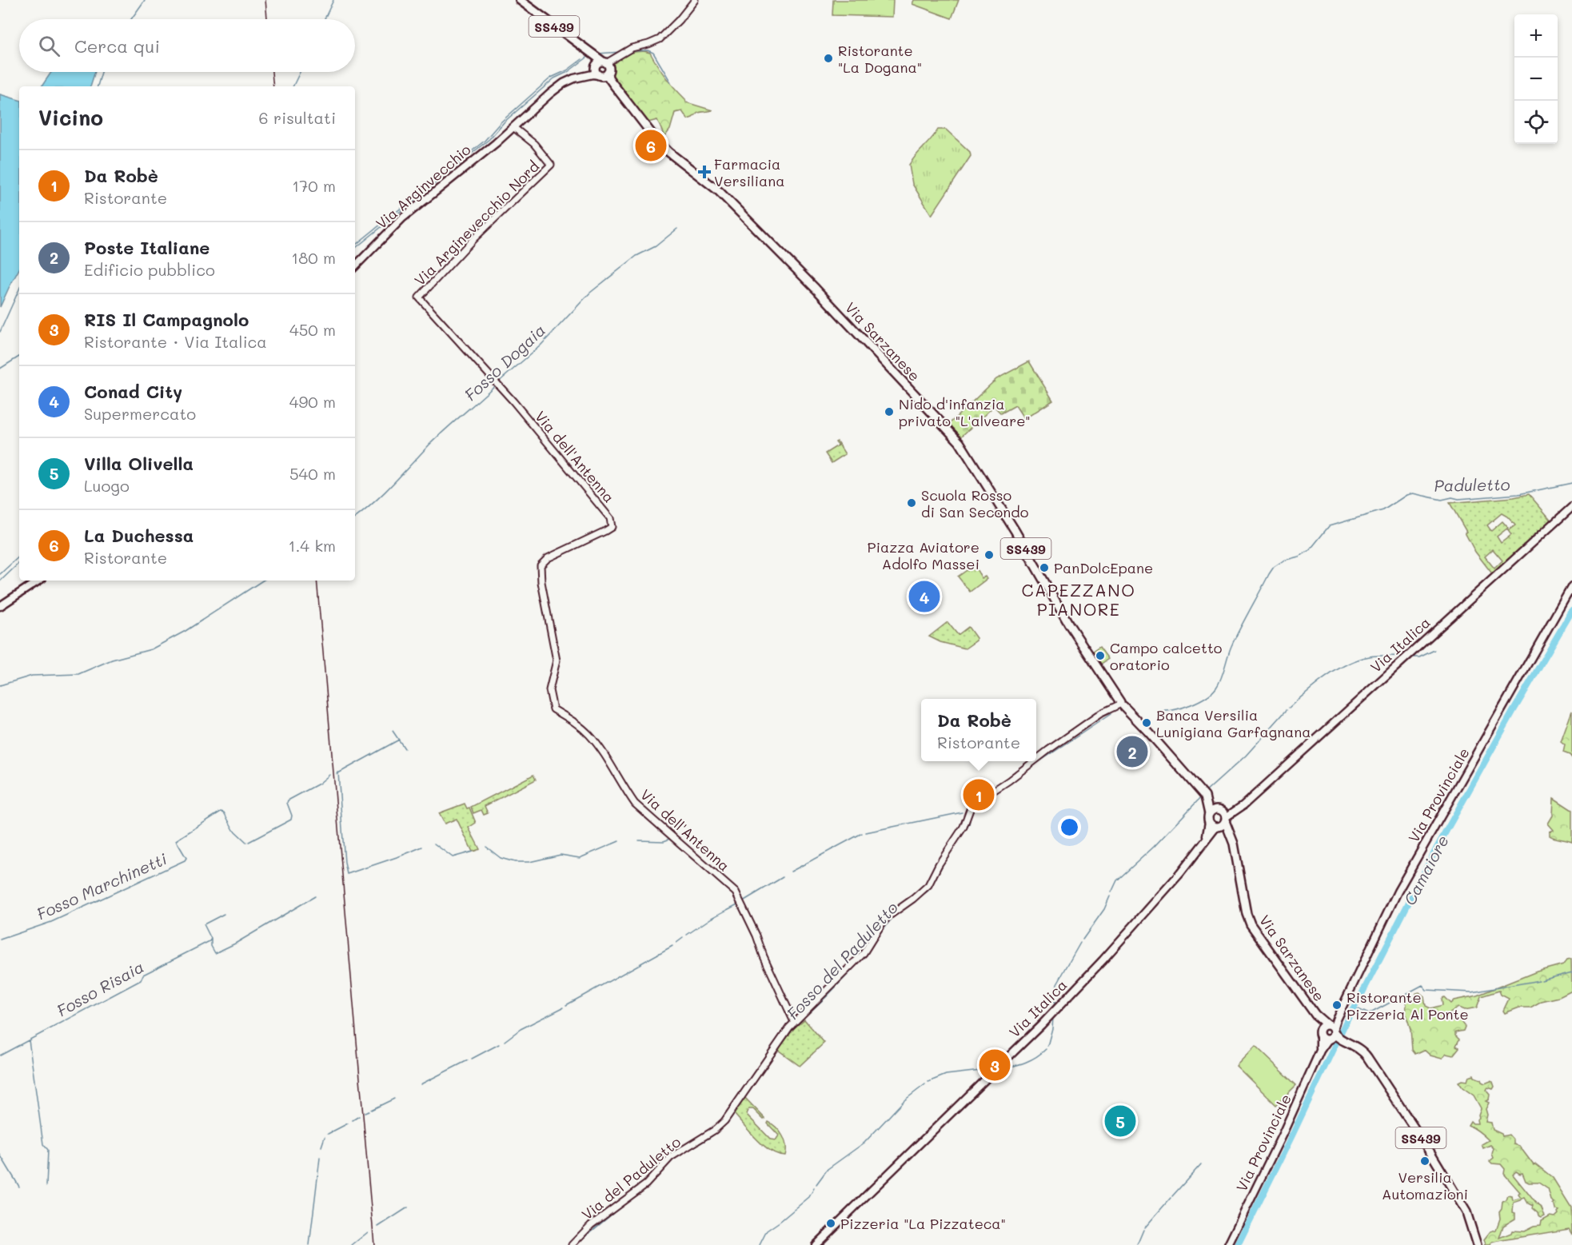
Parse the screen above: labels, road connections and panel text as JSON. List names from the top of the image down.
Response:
{
  "streets": {
    "main road": [
      "SS439",
      "Via Arginvecchio",
      "Via Sarzanese",
      "Via Italica",
      "Via Provinciale"
    ],
    "street": ["Via Arginevecchio Nord", "Via dell'Antenna", "Via del Paduletto"]
  },
  "crossings": [
    ["SS439", "Via Arginvecchio"],
    ["SS439", "Via Sarzanese"],
    ["SS439", "Via Provinciale"],
    ["Via Arginvecchio", "Via Arginevecchio Nord"],
    ["Via Arginvecchio", "Via Sarzanese"],
    ["Via Arginevecchio Nord", "Via dell'Antenna"],
    ["Via Sarzanese", "Via Italica"],
    ["Via Sarzanese", "Via Provinciale"],
    ["Via Sarzanese", "Via del Paduletto"],
    ["Via dell'Antenna", "Via del Paduletto"]
  ],
  "districts": ["CAPEZZANO PIANORE"],
  "water": [
    "Fosso Dogaia",
    "Paduletto",
    "Camaiore",
    "Fosso Marchinetti",
    "Fosso del Paduletto",
    "Fosso Risaia"
  ],
  "places": {
    "other": [
      "Ristorante \"La Dogana\"",
      "Nido d'infanzia privato \"L'alveare\"",
      "Scuola Rosso di San Secondo",
      "Piazza Aviatore Adolfo Massei",
      "PanDolcEpane",
      "Campo calcetto oratorio",
      "Banca Versilia Lunigiana Garfagnana",
      "Ristorante Pizzeria Al Ponte",
      "Versilia Automazioni",
      "Pizzeria \"La Pizzateca\""
    ],
    "health": ["Farmacia Versiliana"]
  },
  "page": {
    "map_buttons": ["+", "−"],
    "search": "Cerca qui",
    "heading": ["Vicino", "6 risultati"],
    "pins": [
      "6",
      "4",
      "2",
      "1",
      "3",
      "5"
    ],
    "list": [
      {
        "mark": "1",
        "name": "Da Robè",
        "note": "Ristorante",
        "value": "170 m"
      },
      {
        "mark": "2",
        "name": "Poste Italiane",
        "note": "Edificio pubblico",
        "value": "180 m"
      },
      {
        "mark": "3",
        "name": "RIS Il Campagnolo",
        "note": "Ristorante · Via Italica",
        "value": "450 m"
      },
      {
        "mark": "4",
        "name": "Conad City",
        "note": "Supermercato",
        "value": "490 m"
      },
      {
        "mark": "5",
        "name": "Villa Olivella",
        "note": "Luogo",
        "value": "540 m"
      },
      {
        "mark": "6",
        "name": "La Duchessa",
        "note": "Ristorante",
        "value": "1.4 km"
      }
    ],
    "popup": ["Da Robè", "Ristorante"]
  }
}
